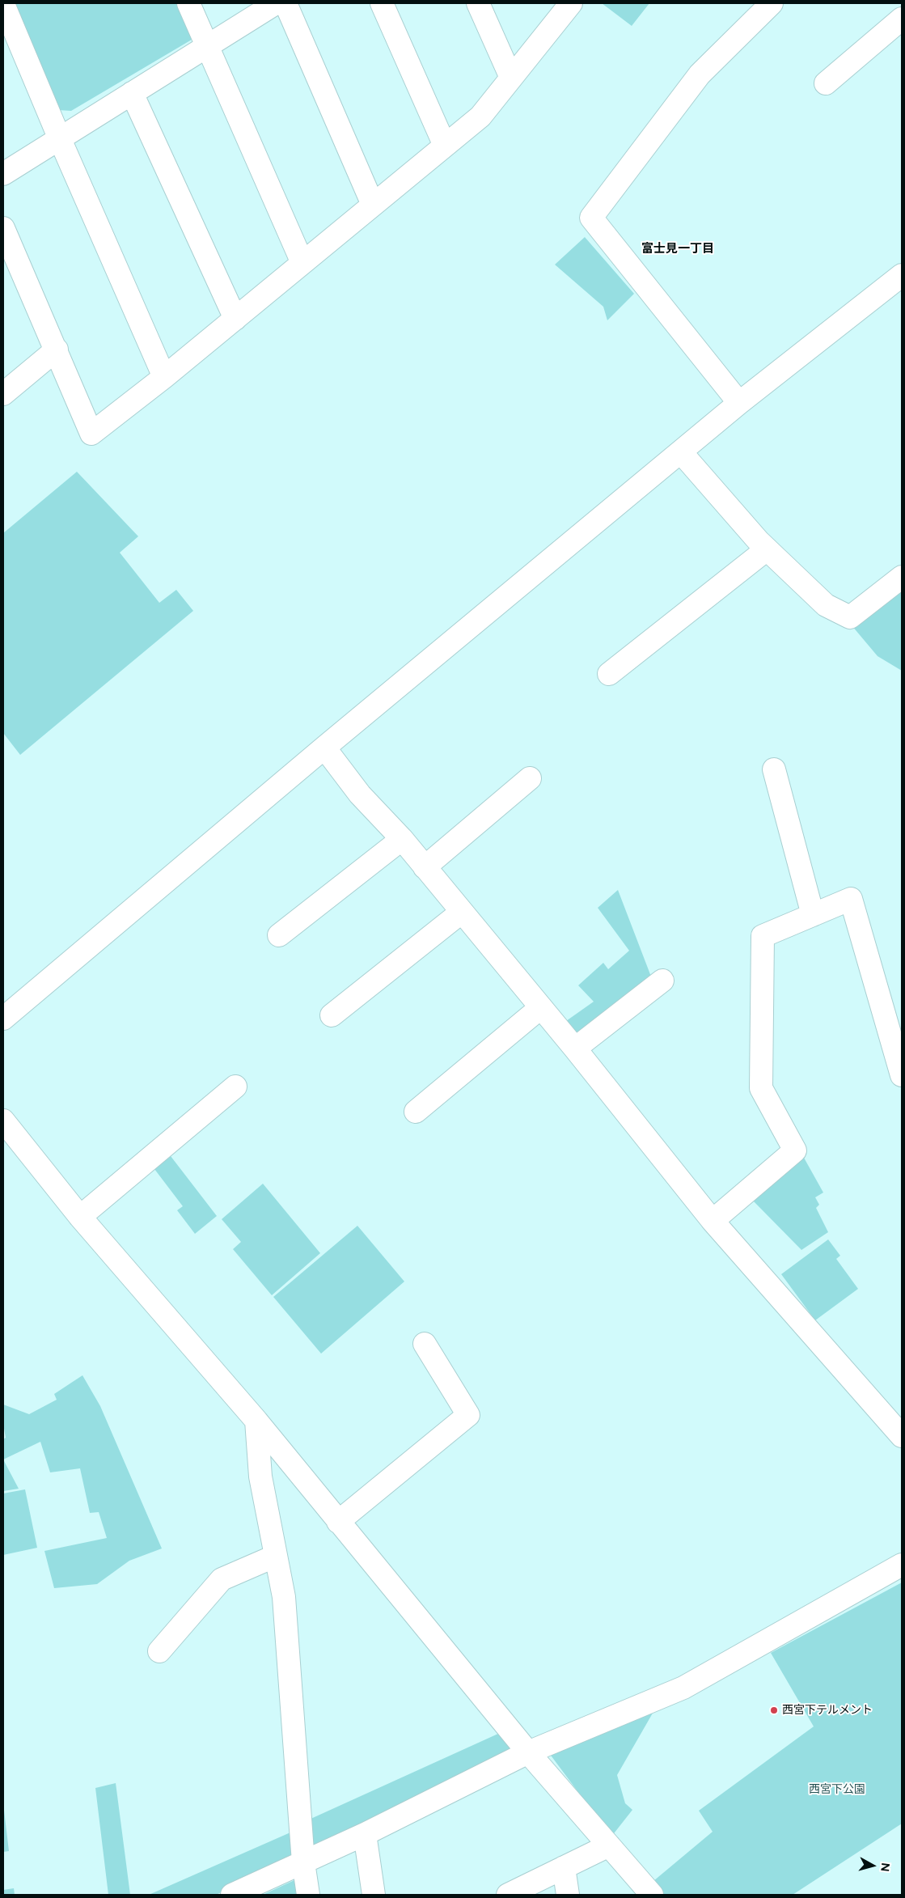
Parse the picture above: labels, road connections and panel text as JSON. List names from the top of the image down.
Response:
{
  "districts": ["富士見一丁目"],
  "parks": ["西宮下公園"],
  "places": ["西宮下テルメント"],
  "north": "right"
}
